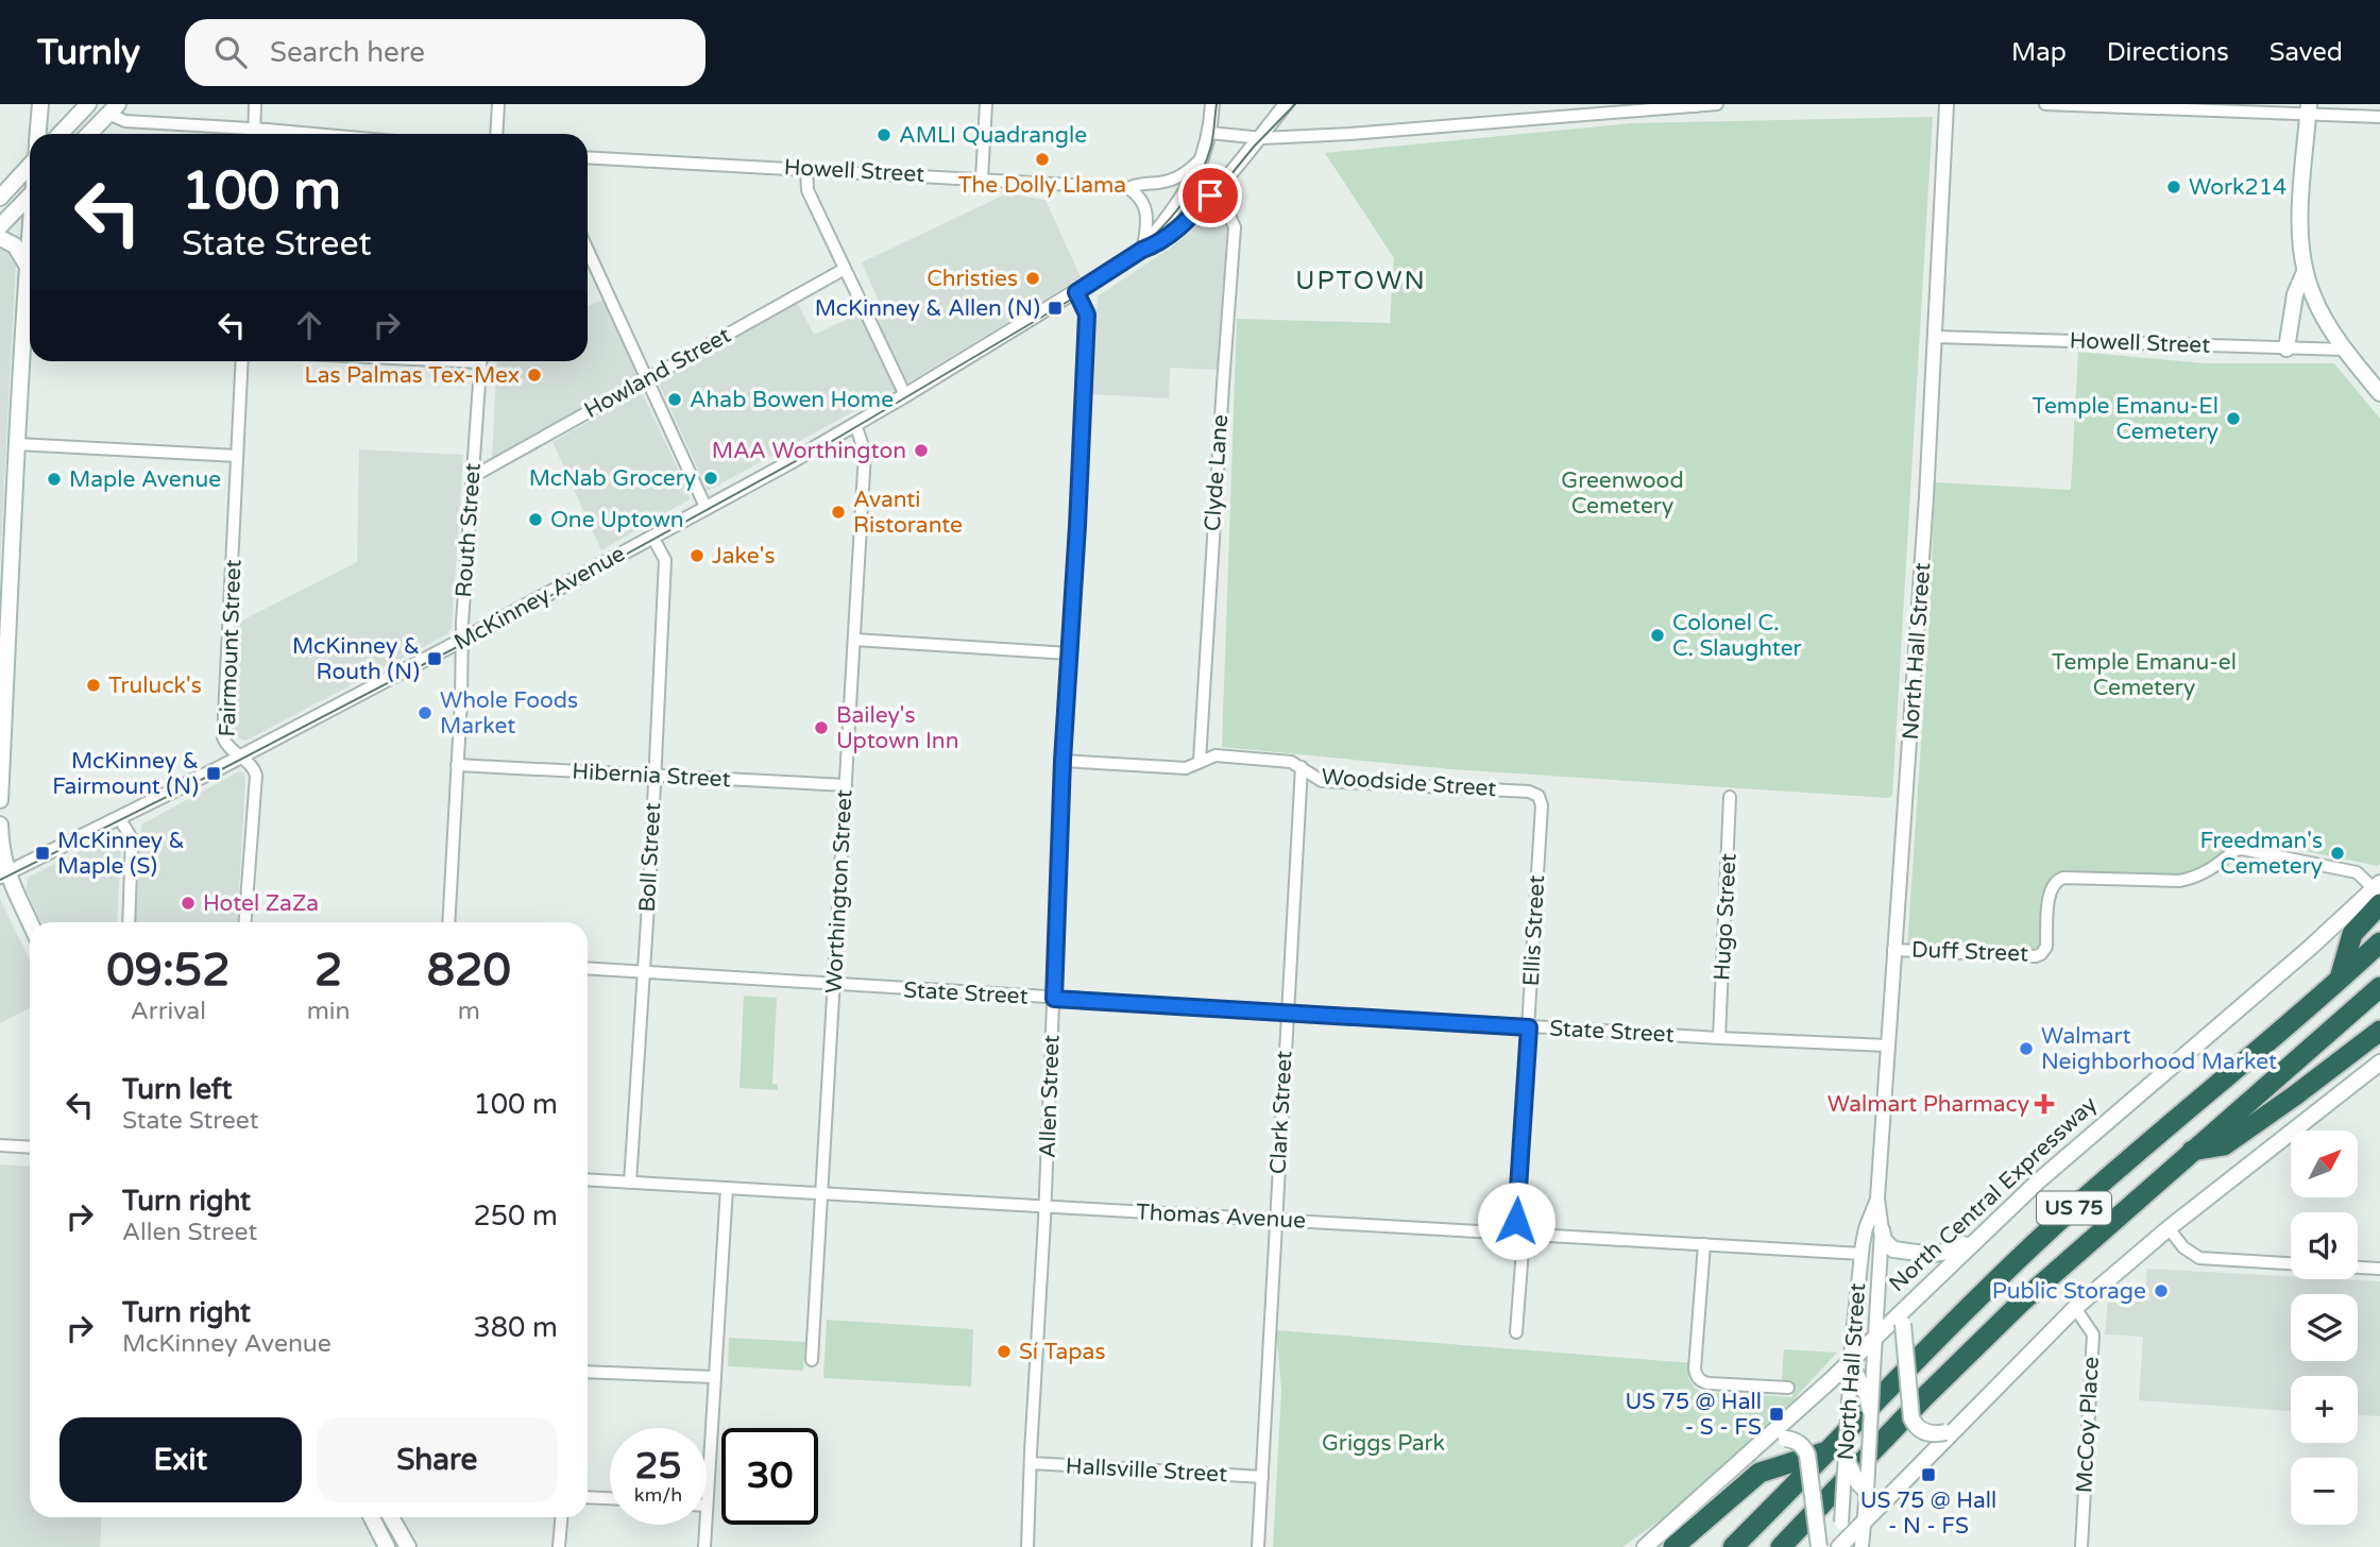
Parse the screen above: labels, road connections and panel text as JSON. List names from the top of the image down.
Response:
{
  "streets": {
    "highway": ["US 75"],
    "main road": ["North Central Expressway"],
    "street": [
      "Howell Street",
      "Howland Street",
      "Clyde Lane",
      "Routh Street",
      "McKinney Avenue",
      "Fairmount Street",
      "North Hall Street",
      "Hibernia Street",
      "Woodside Street",
      "Boll Street",
      "Worthington Street",
      "Hugo Street",
      "Ellis Street",
      "Duff Street",
      "State Street",
      "Allen Street",
      "Clark Street",
      "Thomas Avenue",
      "McCoy Place",
      "Hallsville Street"
    ]
  },
  "crossings": [
    ["Howell Street", "McKinney Avenue"],
    ["Howell Street", "North Hall Street"],
    ["Howland Street", "Routh Street"],
    ["Clyde Lane", "McKinney Avenue"],
    ["Clyde Lane", "Woodside Street"],
    ["Routh Street", "McKinney Avenue"],
    ["Routh Street", "Hibernia Street"],
    ["McKinney Avenue", "Fairmount Street"],
    ["McKinney Avenue", "Boll Street"],
    ["McKinney Avenue", "Worthington Street"],
    ["McKinney Avenue", "Allen Street"],
    ["North Hall Street", "Duff Street"],
    ["North Hall Street", "State Street"],
    ["North Hall Street", "North Central Expressway"],
    ["North Hall Street", "Thomas Avenue"],
    ["Hibernia Street", "Boll Street"],
    ["Hibernia Street", "Worthington Street"],
    ["Woodside Street", "Ellis Street"],
    ["Woodside Street", "Allen Street"],
    ["Woodside Street", "Clark Street"],
    ["Boll Street", "State Street"],
    ["Boll Street", "Thomas Avenue"],
    ["Worthington Street", "State Street"],
    ["Worthington Street", "Thomas Avenue"],
    ["Hugo Street", "State Street"],
    ["Ellis Street", "State Street"],
    ["Ellis Street", "Thomas Avenue"],
    ["Duff Street", "North Central Expressway"],
    ["State Street", "Allen Street"],
    ["State Street", "Clark Street"],
    ["Allen Street", "Thomas Avenue"],
    ["Allen Street", "Hallsville Street"],
    ["Clark Street", "Thomas Avenue"],
    ["Clark Street", "Hallsville Street"]
  ],
  "districts": ["UPTOWN"],
  "parks": ["Greenwood Cemetery", "Temple Emanu-el Cemetery", "Griggs Park"],
  "places": {
    "other": [
      "AMLI Quadrangle",
      "The Dolly Llama",
      "Work214",
      "Christies",
      "Las Palmas Tex-Mex",
      "Ahab Bowen Home",
      "Temple Emanu-El Cemetery",
      "MAA Worthington",
      "McNab Grocery",
      "Maple Avenue",
      "Avanti Ristorante",
      "One Uptown",
      "Jake's",
      "Colonel C. C. Slaughter",
      "Truluck's",
      "Whole Foods Market",
      "Bailey's Uptown Inn",
      "Freedman's Cemetery",
      "Hotel ZaZa",
      "Walmart Neighborhood Market",
      "Public Storage",
      "Sí Tapas"
    ],
    "transit": [
      "McKinney & Allen (N)",
      "McKinney & Routh (N)",
      "McKinney & Fairmount (N)",
      "McKinney & Maple (S)",
      "US 75 @ Hall - S - FS",
      "US 75 @ Hall - N - FS"
    ],
    "health": ["Walmart Pharmacy"]
  },
  "north": "top right",
  "page": {
    "header": "Turnly",
    "search": "Search here",
    "nav": ["Map", "Directions", "Saved"],
    "turn": ["100 m", "State Street"],
    "eta": [
      "09:52",
      "Arrival",
      "2",
      "min",
      "820",
      "m"
    ],
    "list": [
      {
        "name": "Turn left",
        "note": "State Street",
        "value": "100 m"
      },
      {
        "name": "Turn right",
        "note": "Allen Street",
        "value": "250 m"
      },
      {
        "name": "Turn right",
        "note": "McKinney Avenue",
        "value": "380 m"
      }
    ],
    "map_buttons": ["+", "−"],
    "buttons": ["Exit", "Share"],
    "speed": "25 km/h",
    "limit": "30"
  }
}
